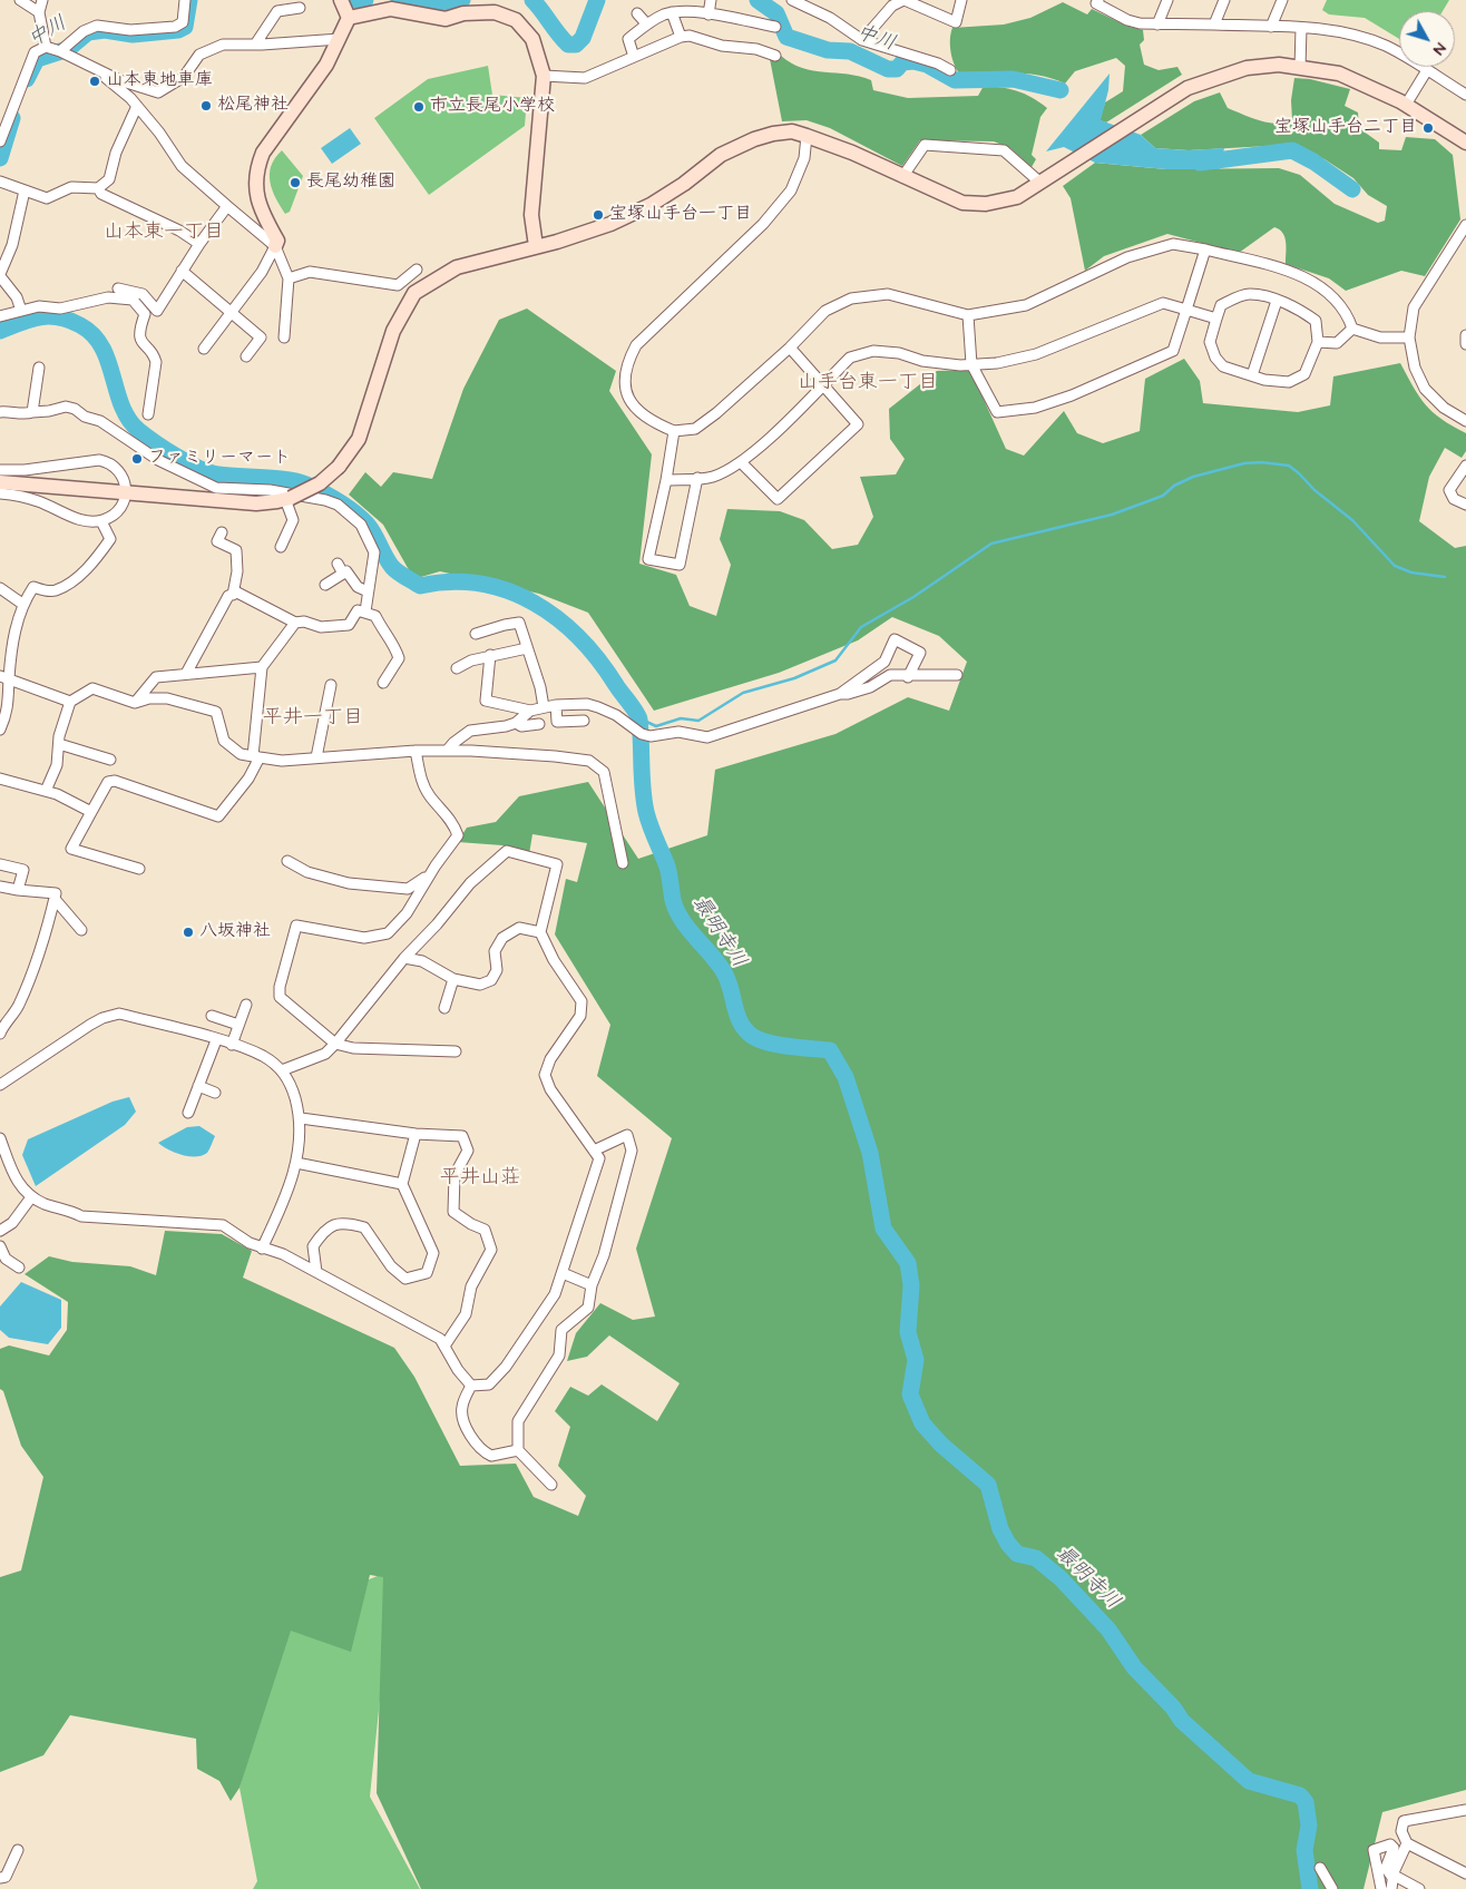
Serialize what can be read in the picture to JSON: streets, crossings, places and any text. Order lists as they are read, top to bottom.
{
  "districts": [
    "山本東一丁目",
    "山手台東一丁目",
    "平井一丁目",
    "平井山荘"
  ],
  "water": ["中川", "最明寺川"],
  "places": [
    "山本東地車庫",
    "松尾神社",
    "市立長尾小学校",
    "宝塚山手台二丁目",
    "長尾幼稚園",
    "宝塚山手台一丁目",
    "ファミリーマート",
    "八坂神社"
  ],
  "north": "bottom right"
}
